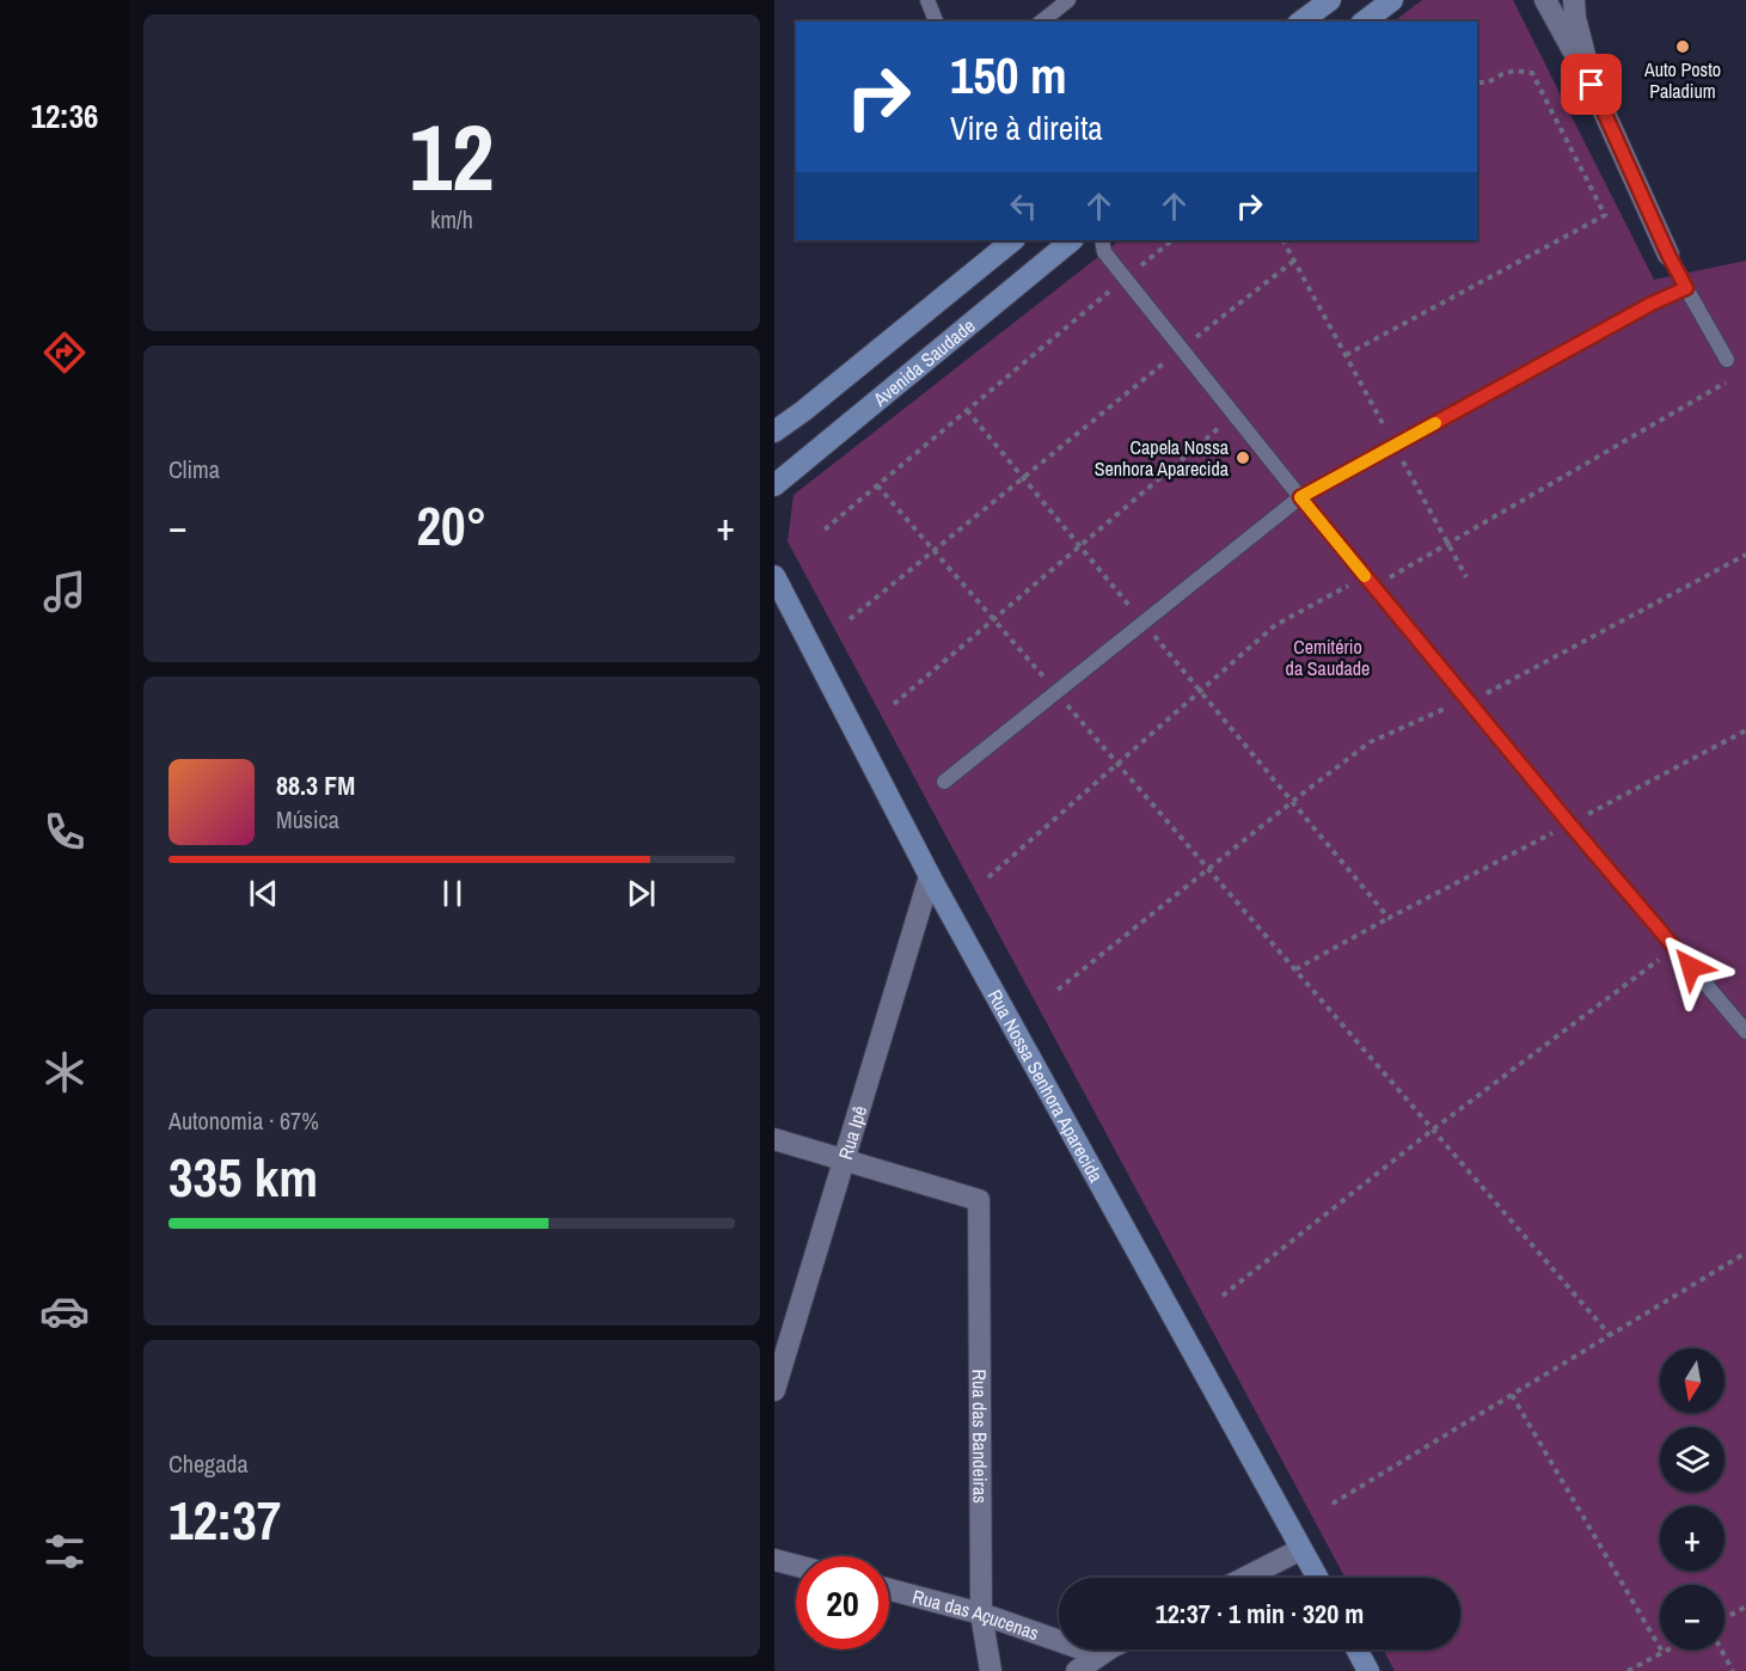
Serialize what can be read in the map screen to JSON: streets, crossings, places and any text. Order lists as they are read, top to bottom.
{
  "streets": {
    "street": [
      "Avenida Saudade",
      "Rua Nossa Senhora Aparecida",
      "Rua Ipê",
      "Rua das Bandeiras",
      "Rua das Açucenas"
    ]
  },
  "crossings": [
    ["Rua Nossa Senhora Aparecida", "Rua Ipê"],
    ["Rua Ipê", "Rua das Bandeiras"],
    ["Rua das Bandeiras", "Rua das Açucenas"]
  ],
  "parks": ["Cemitério da Saudade"],
  "places": ["Auto Posto Paladium", "Capela Nossa Senhora Aparecida"],
  "north": "bottom",
  "page": {
    "tabs": "12:36",
    "tile": [
      ["12", "km/h"],
      "Clima",
      ["Autonomia · 67%", "335 km"],
      ["Chegada", "12:37"]
    ],
    "turn": ["150 m", "Vire à direita"],
    "heat": ["−", "20°", "+"],
    "song": ["88.3 FM", "Música"],
    "map_buttons": ["+", "−"],
    "limit": "20",
    "trip": "12:37 · 1 min · 320 m"
  }
}
